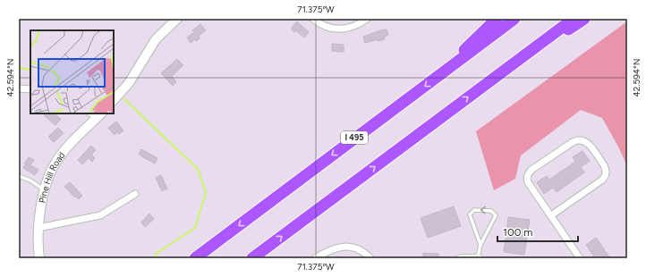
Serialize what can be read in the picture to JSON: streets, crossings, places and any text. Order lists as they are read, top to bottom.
{
  "streets": {
    "highway": ["I 495"],
    "street": ["Pine Hill Road"]
  },
  "scale_bar": "100 m",
  "coordinates": ["71.375°W", "42.594°N"]
}
